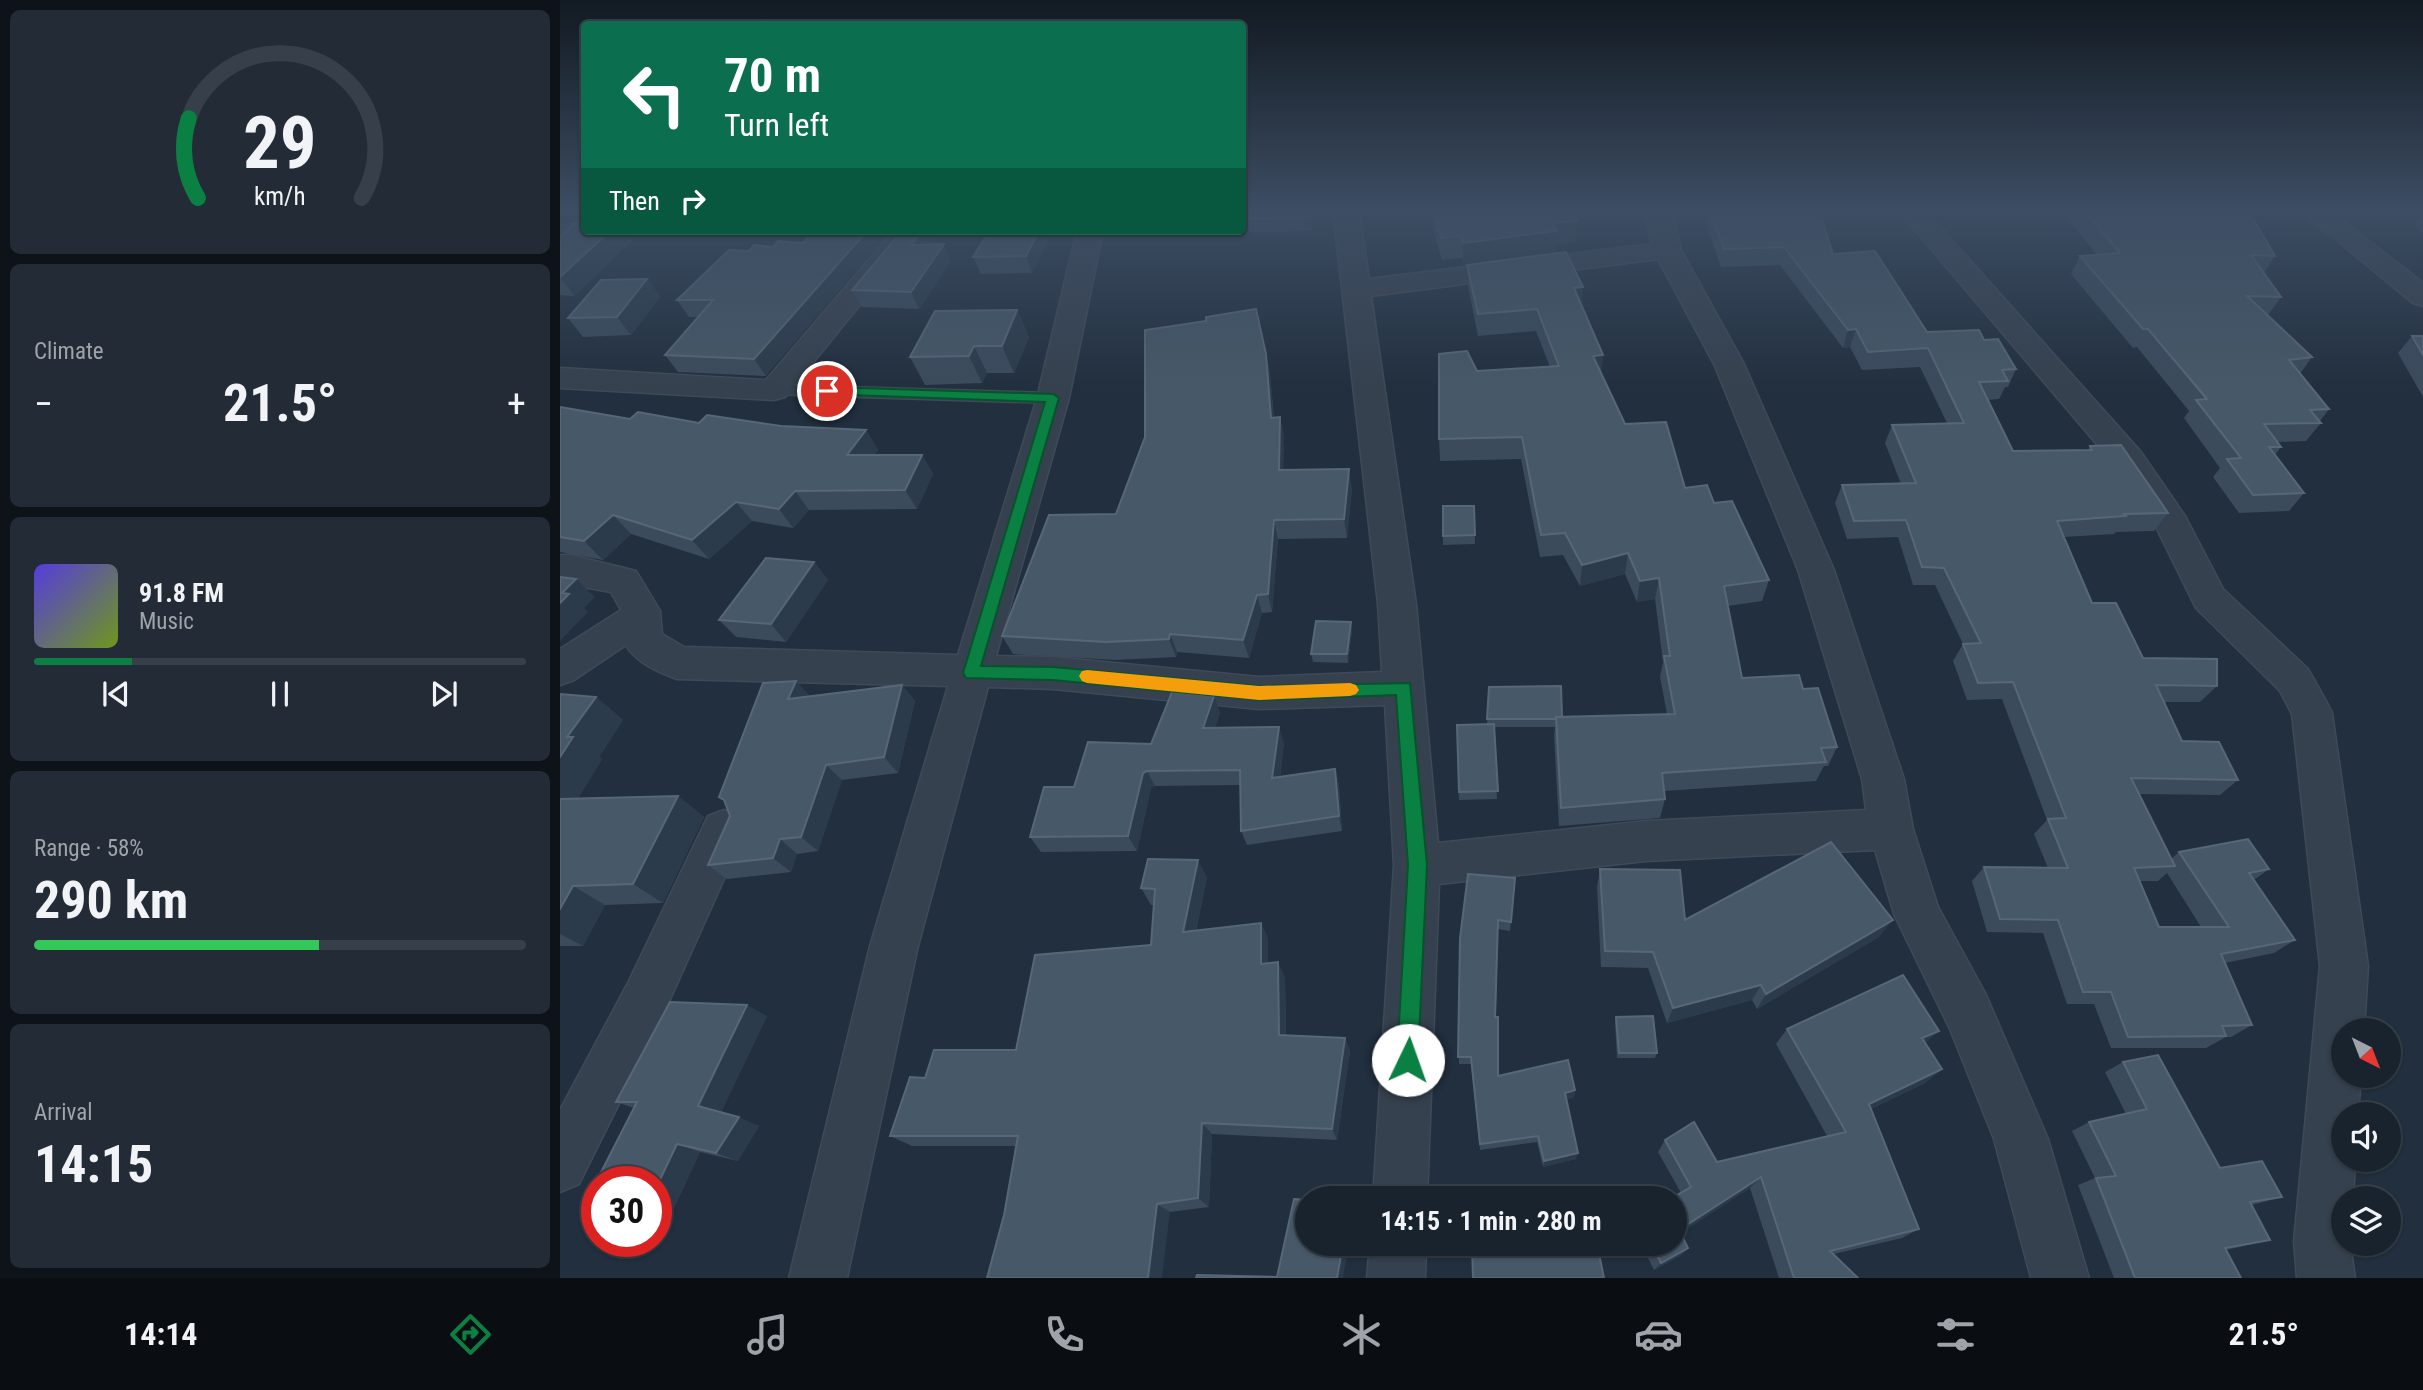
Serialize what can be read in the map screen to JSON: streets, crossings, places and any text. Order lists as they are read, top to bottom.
{
  "north": "bottom right",
  "page": {
    "turn": ["70 m", "Turn left"],
    "then": "Then",
    "tile": [
      "Climate",
      ["Range · 58%", "290 km"],
      ["Arrival", "14:15"]
    ],
    "heat": ["−", "21.5°", "+"],
    "song": ["91.8 FM", "Music"],
    "limit": "30",
    "trip": "14:15 · 1 min · 280 m",
    "tabs": ["14:14", "21.5°"],
    "gauge": ["29", "km/h"]
  }
}
